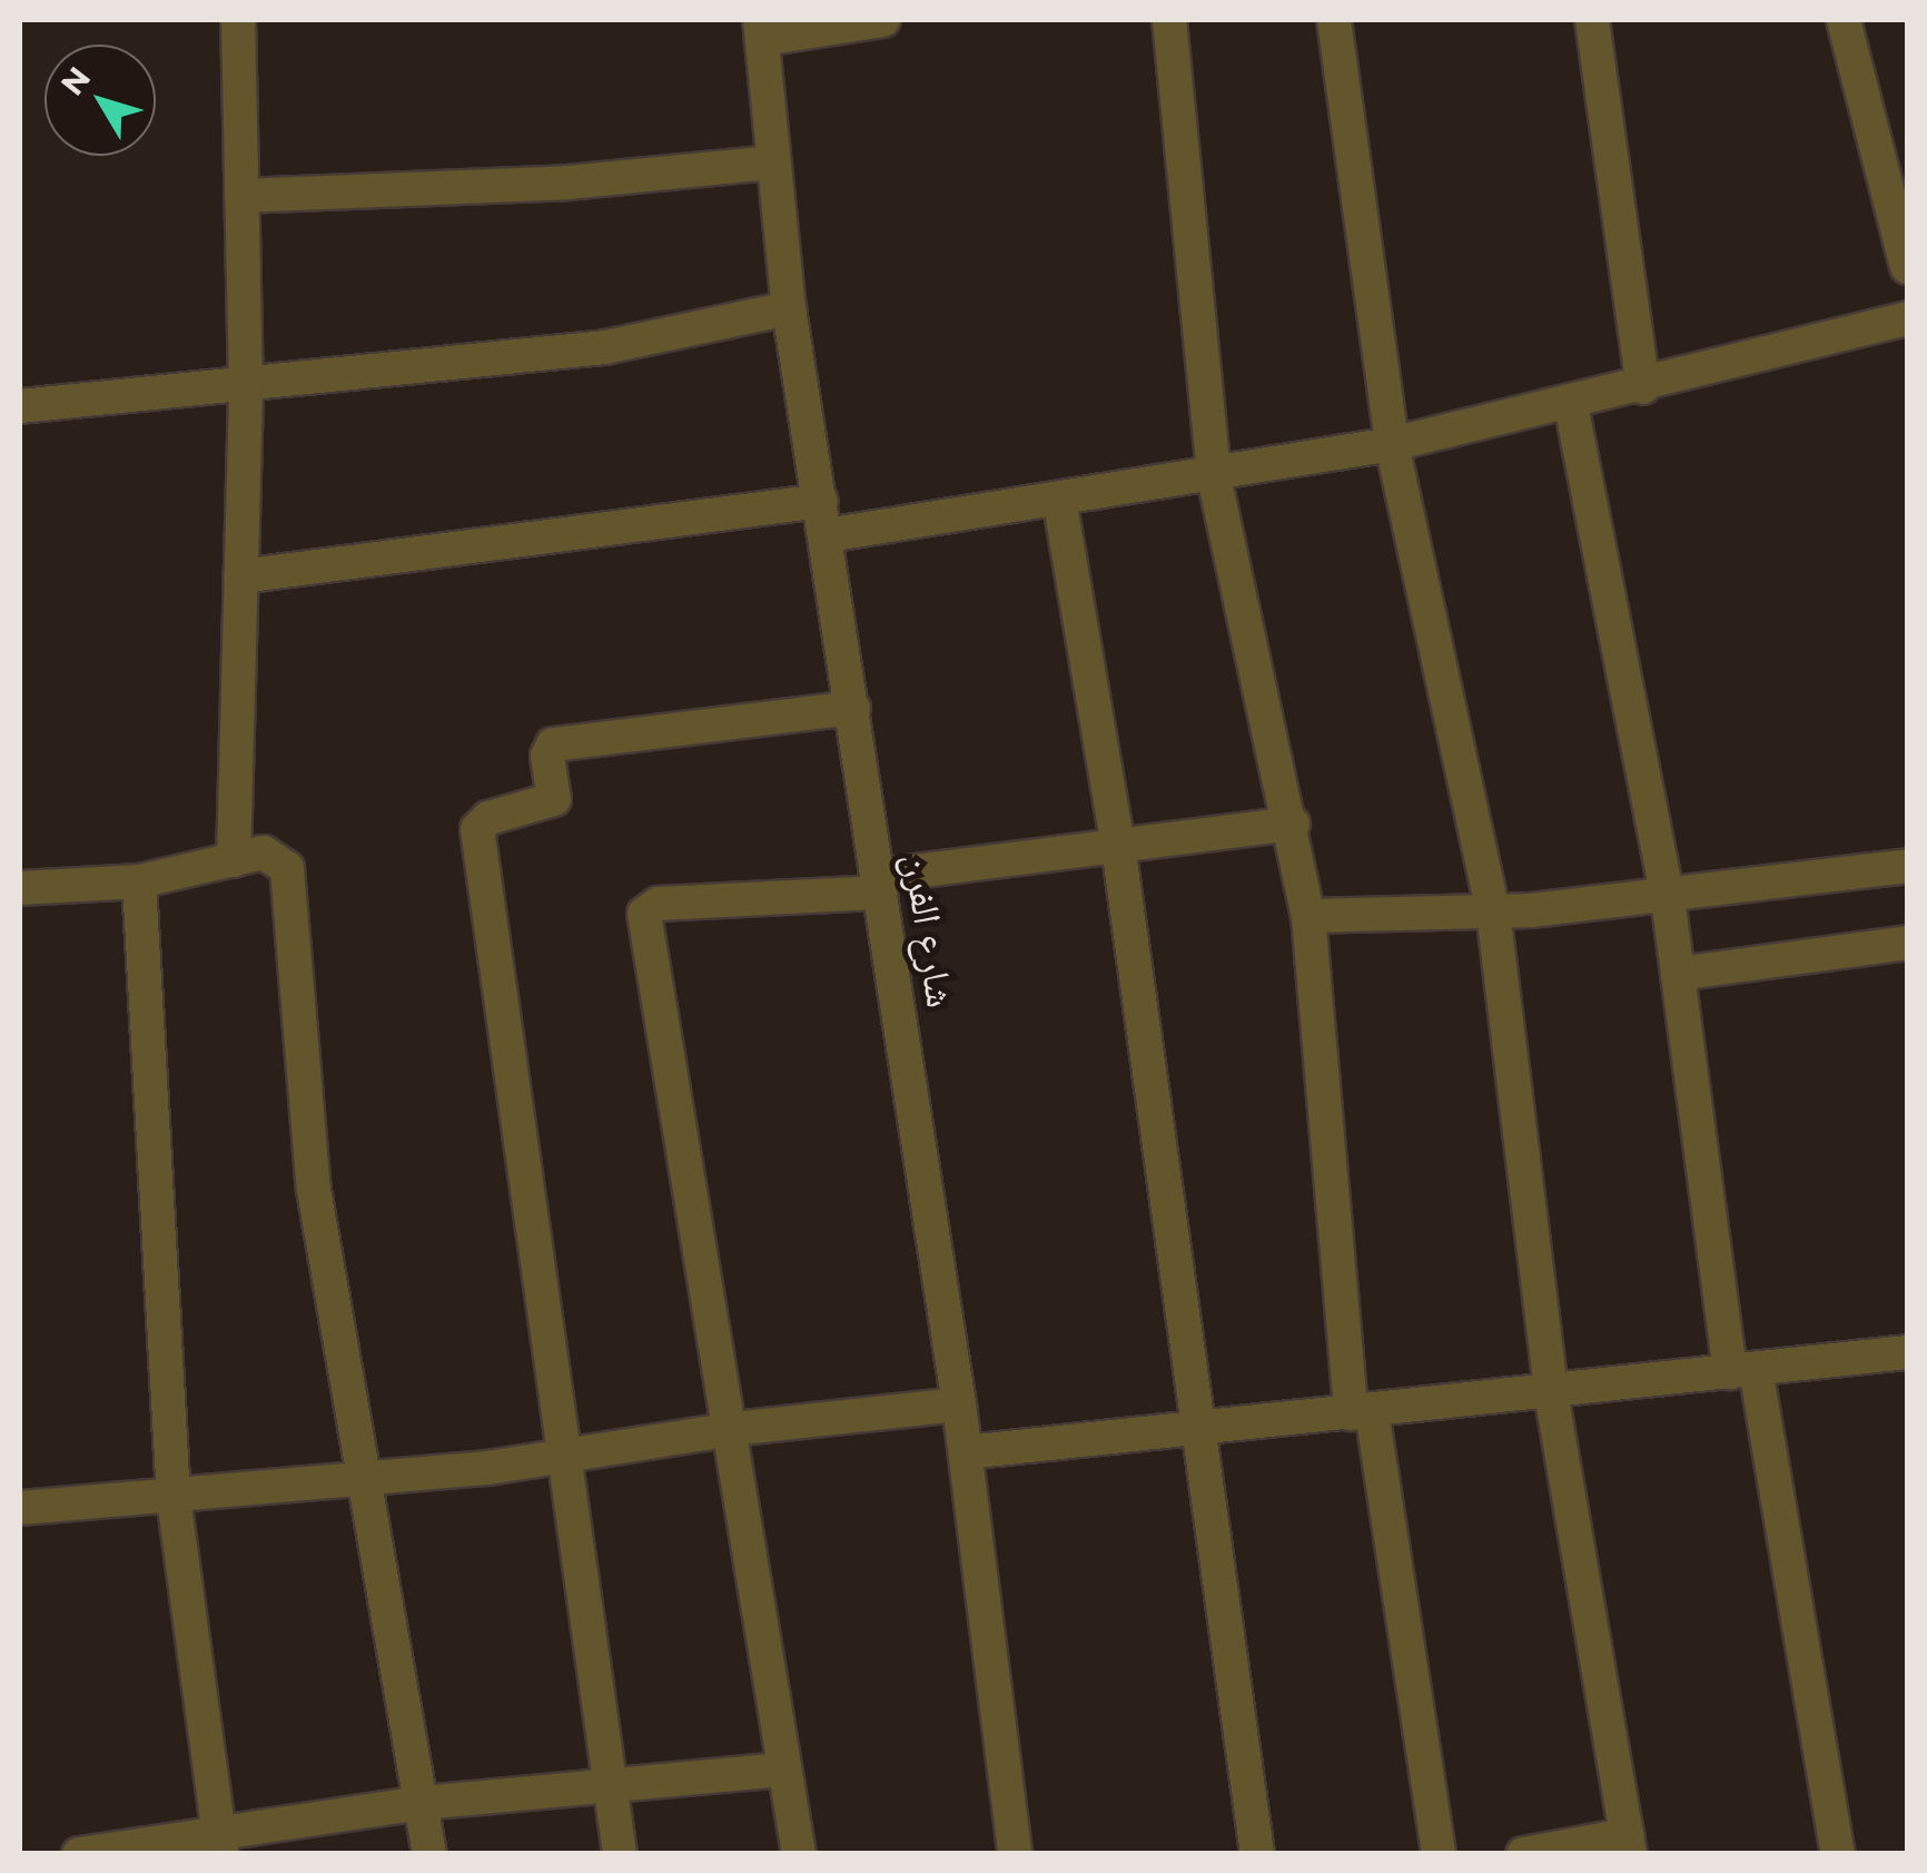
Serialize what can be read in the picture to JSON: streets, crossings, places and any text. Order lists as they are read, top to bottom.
{
  "streets": {
    "street": ["شارع الفرن"]
  },
  "north": "top left"
}
